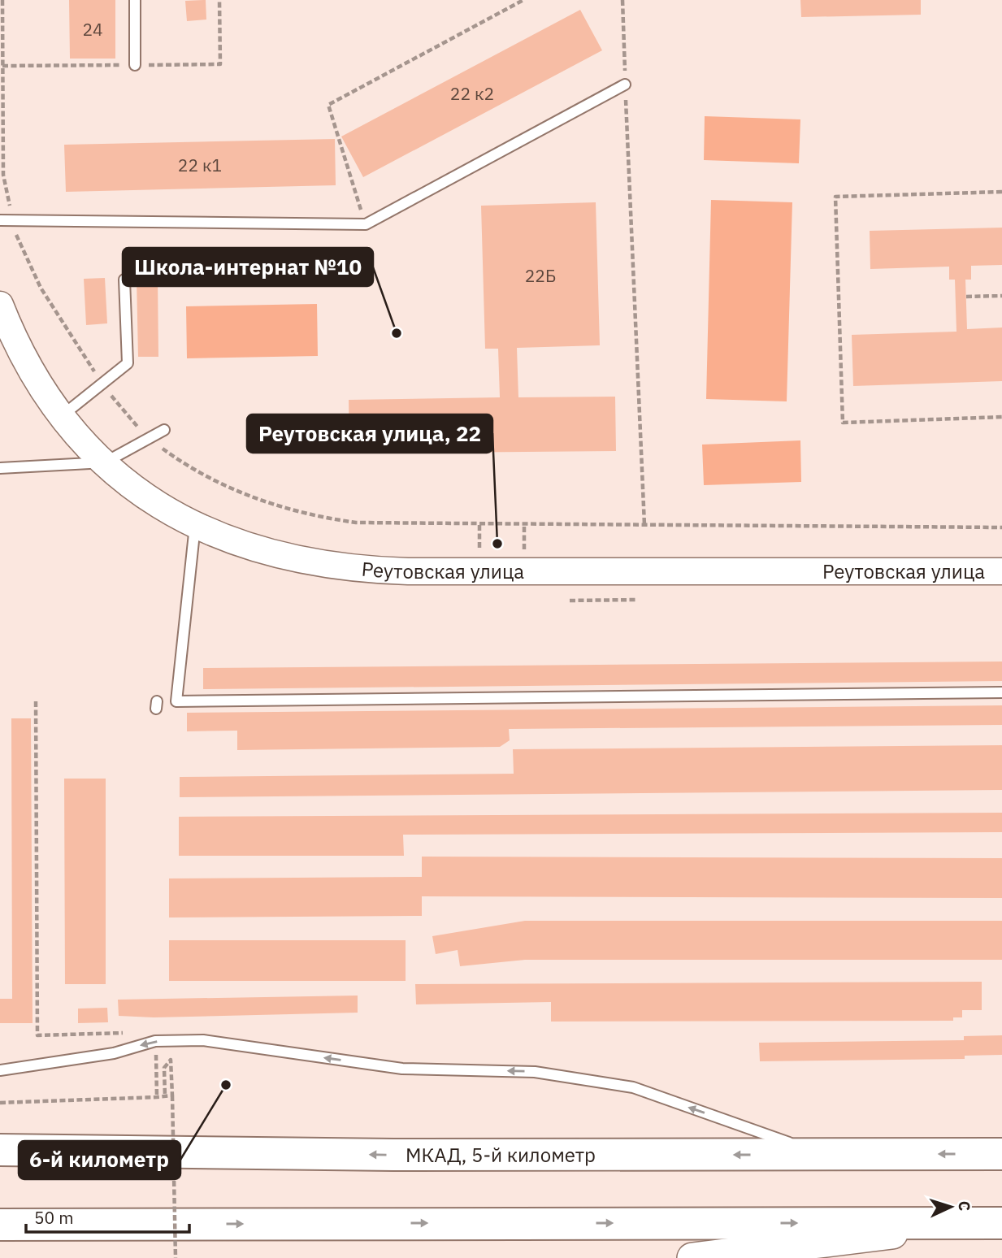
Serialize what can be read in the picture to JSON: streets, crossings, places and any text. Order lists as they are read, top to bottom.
{
  "streets": {
    "highway": ["МКАД, 5-й километр"],
    "street": ["Реутовская улица"]
  },
  "places": ["Школа-интернат №10", "Реутовская улица, 22", "6-й километр"],
  "house_numbers": [
    "24",
    "22 к2",
    "22 к1",
    "22Б"
  ],
  "scale_bar": "50 m",
  "north": "right"
}
